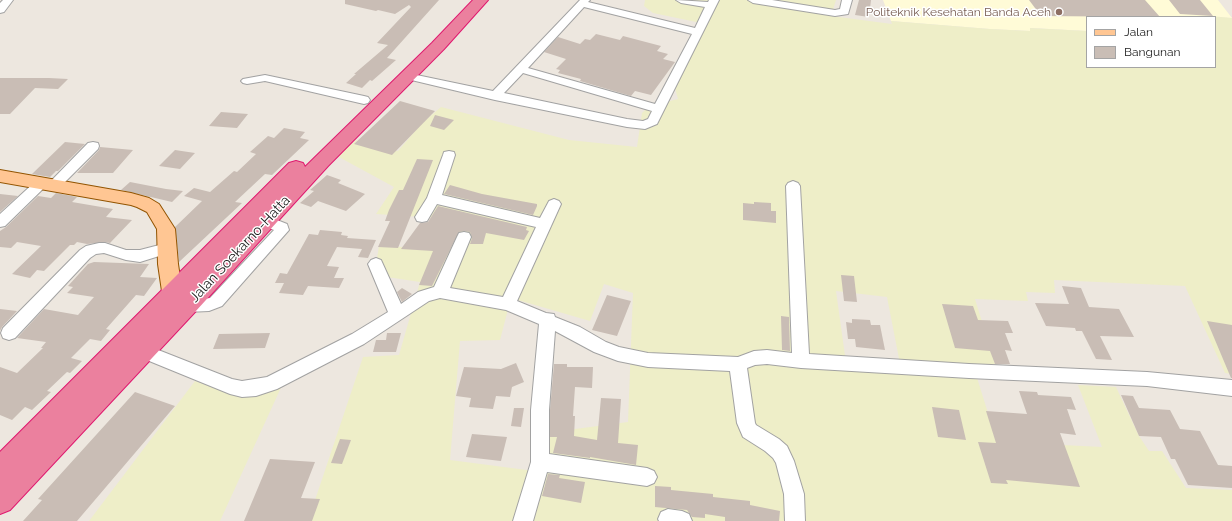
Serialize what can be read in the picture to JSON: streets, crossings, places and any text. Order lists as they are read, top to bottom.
{
  "streets": {
    "highway": ["Jalan Soekarno-Hatta"]
  },
  "places": ["Politeknik Kesehatan Banda Aceh"],
  "legend": ["Jalan", "Bangunan"]
}
